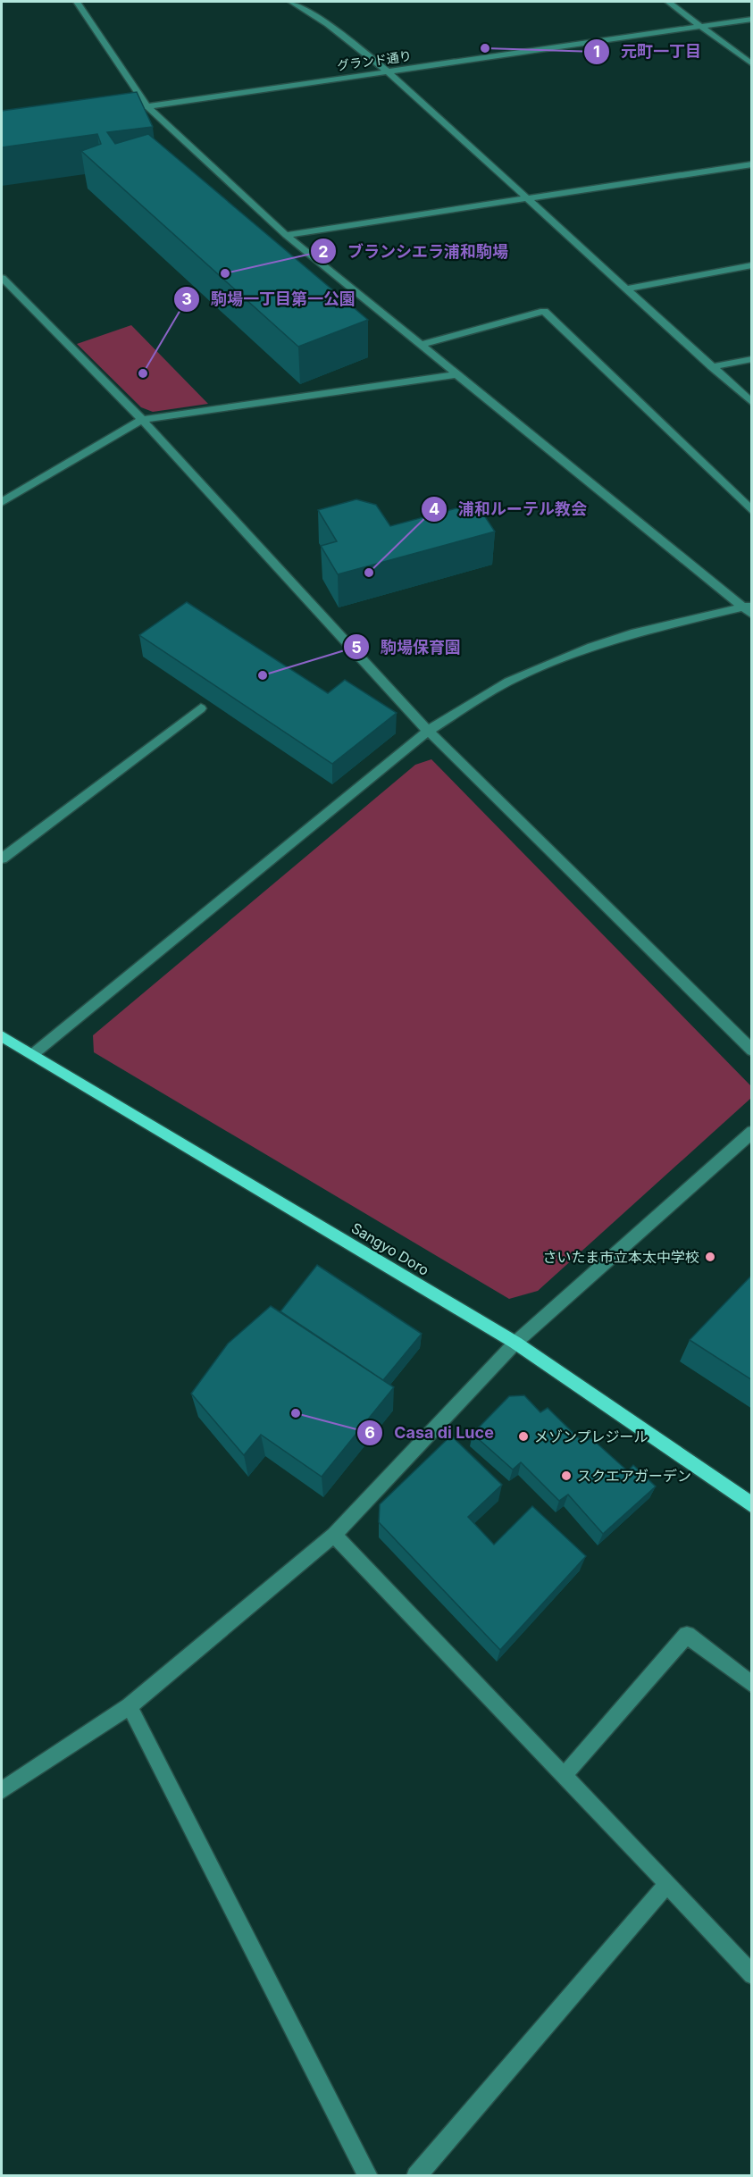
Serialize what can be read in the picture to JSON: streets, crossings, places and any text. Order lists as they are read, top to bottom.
{
  "streets": {
    "main road": ["Sangyo Doro"],
    "street": ["グランド通り"]
  },
  "places": [
    "元町一丁目",
    "ブランシエラ浦和駒場",
    "駒場一丁目第一公園",
    "浦和ルーテル教会",
    "駒場保育園",
    "さいたま市立本太中学校",
    "Casa di Luce",
    "メゾンプレジール",
    "スクエアガーデン"
  ]
}
